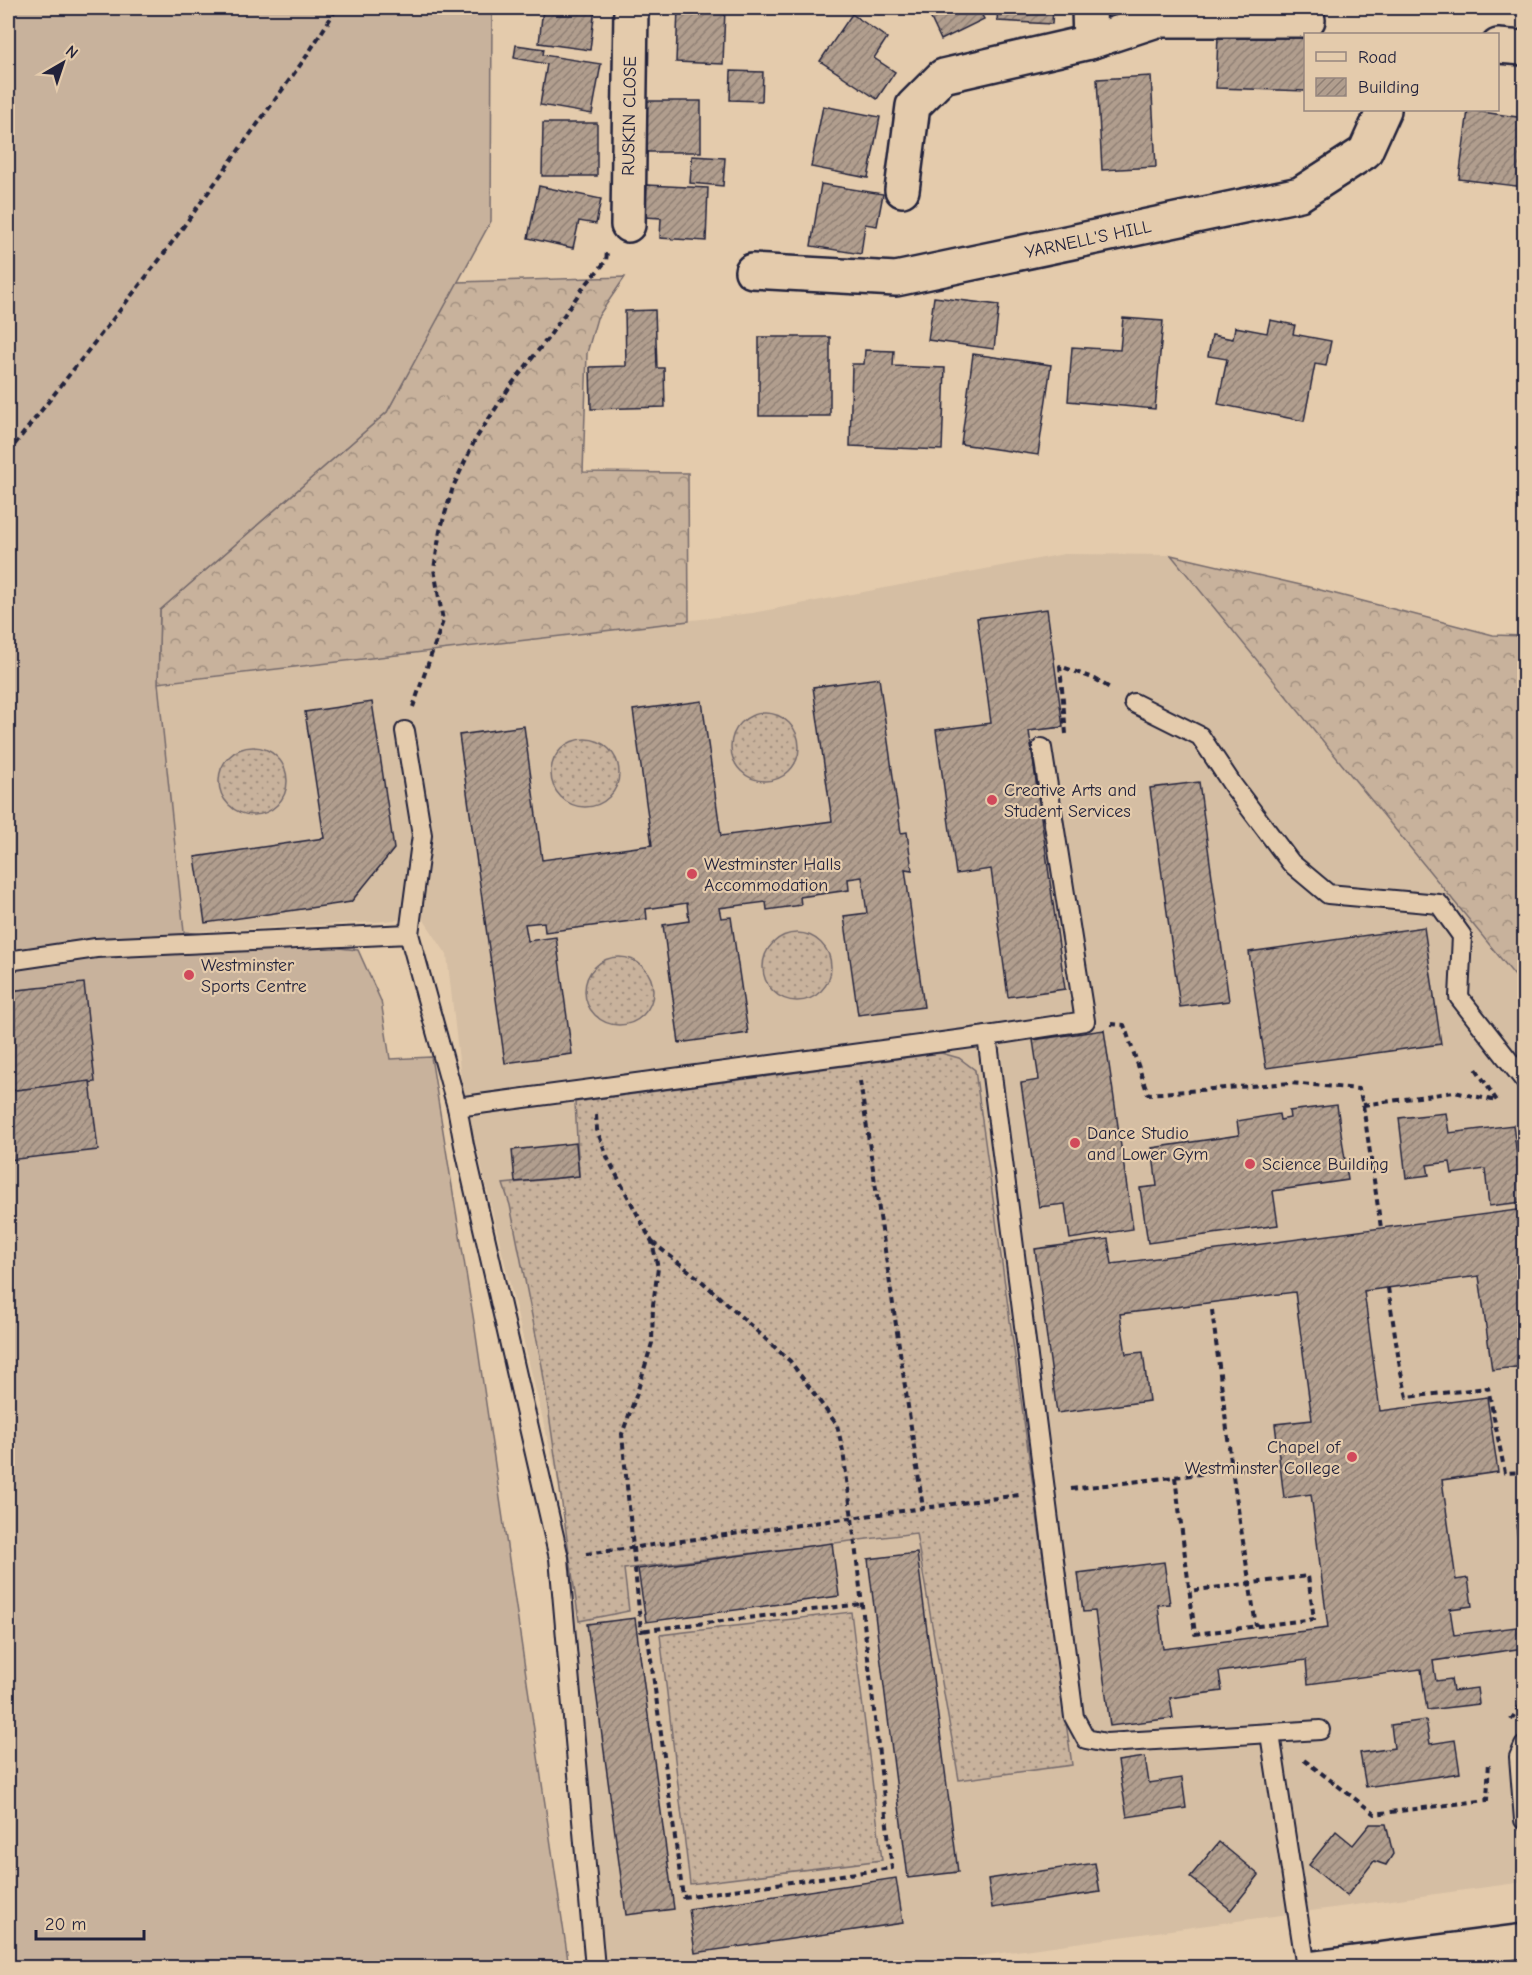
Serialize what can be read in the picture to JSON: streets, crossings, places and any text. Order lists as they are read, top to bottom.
{
  "streets": {
    "street": ["RUSKIN CLOSE", "YARNELL'S HILL"]
  },
  "places": [
    "Creative Arts and Student Services",
    "Westminster Halls Accommodation",
    "Westminster Sports Centre",
    "Dance Studio and Lower Gym",
    "Science Building",
    "Chapel of Westminster College"
  ],
  "legend": ["Road", "Building"],
  "scale_bar": "20 m",
  "north": "top right"
}
